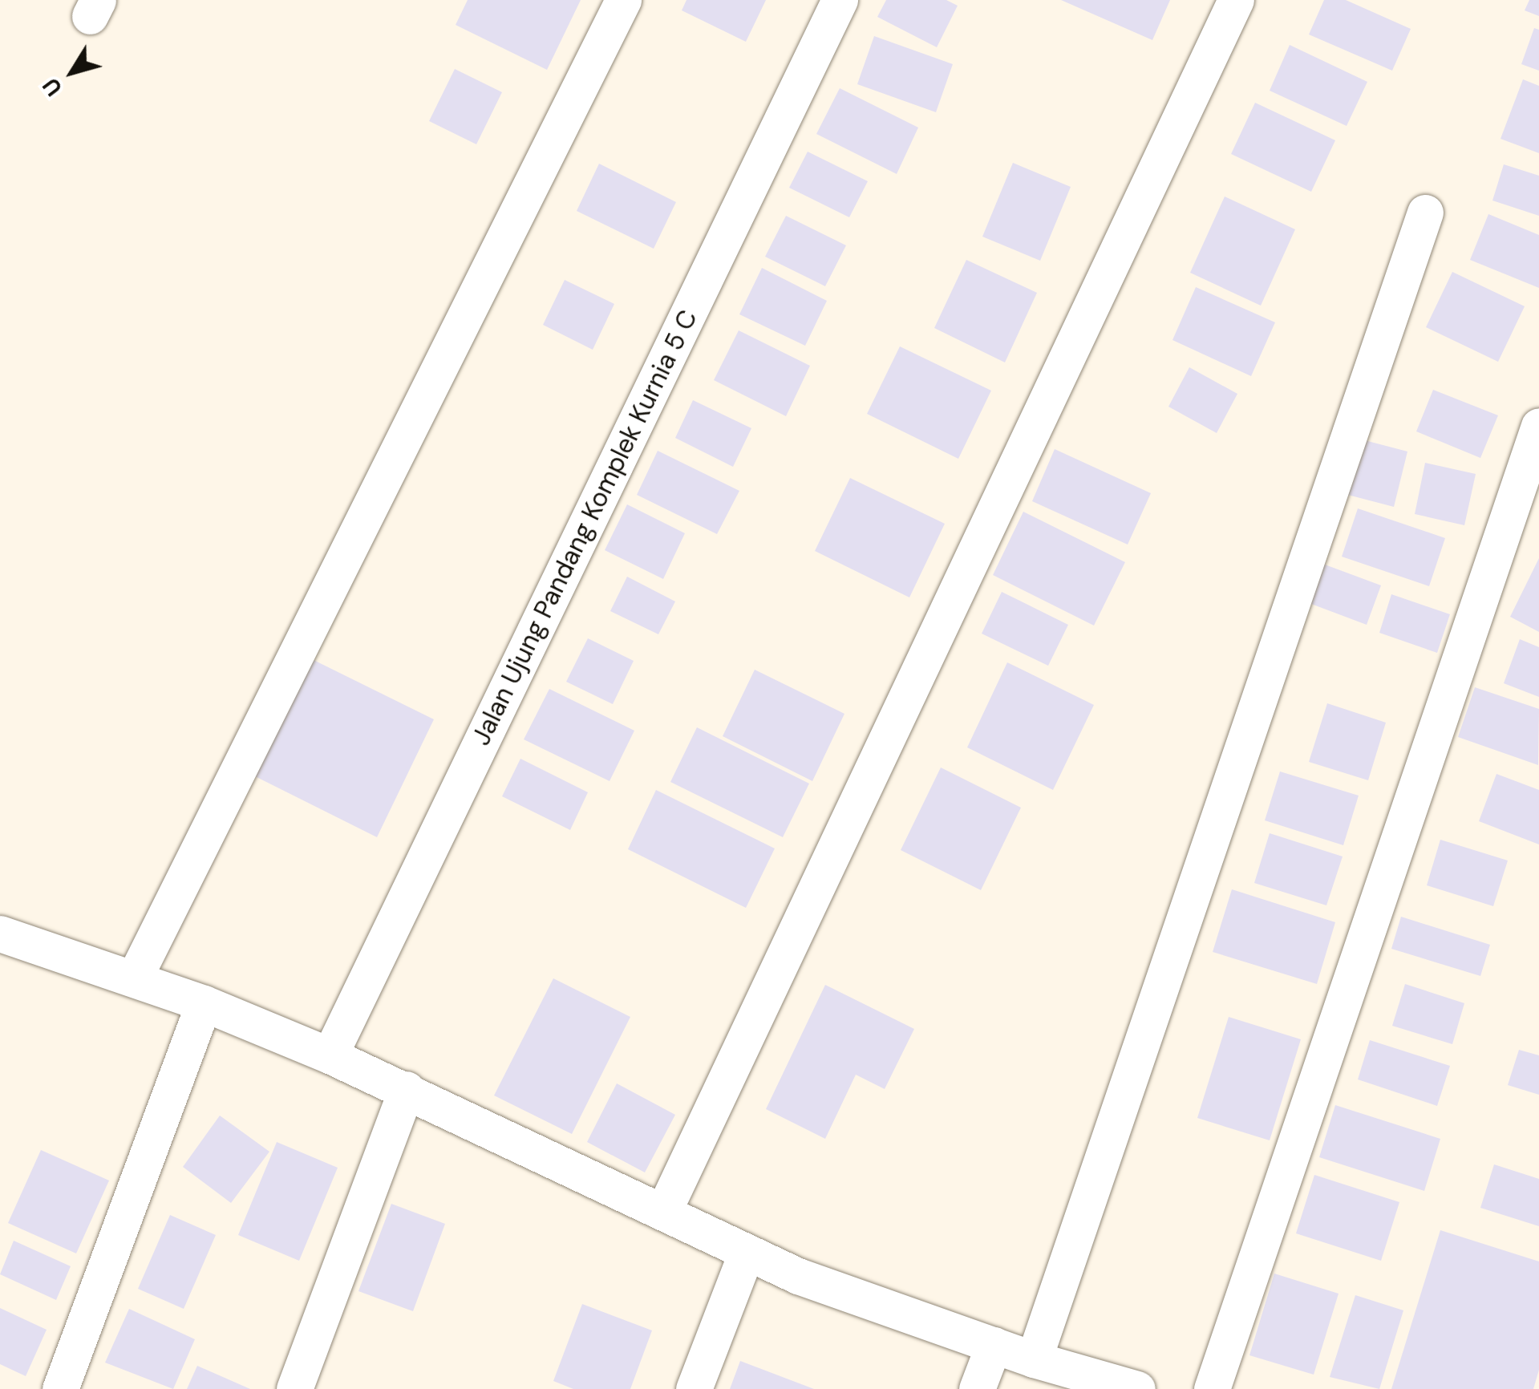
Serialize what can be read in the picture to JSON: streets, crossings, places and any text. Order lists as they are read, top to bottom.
{
  "streets": {
    "street": ["Jalan Ujung Pandang Komplek Kurnia 5 C"]
  },
  "north": "bottom left"
}
